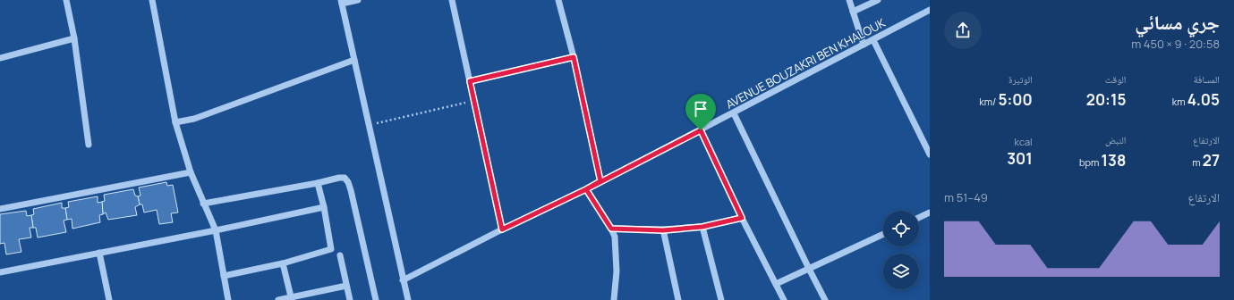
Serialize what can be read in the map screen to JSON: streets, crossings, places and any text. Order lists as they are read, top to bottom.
{
  "streets": {
    "street": ["AVENUE BOUZAKRI BEN KHALOUK"]
  },
  "page": {
    "heading": ["جري مسائي", "20:58 · 9 × 450 m"],
    "stats": [
      ["المسافة", "4.05 km"],
      ["الوقت", "20:15"],
      ["الوتيرة", "5:00 /km"],
      ["الارتفاع", "27 m"],
      ["النبض", "138 bpm"],
      ["kcal", "301"]
    ],
    "chart": ["الارتفاع", "49–51 m"]
  }
}
